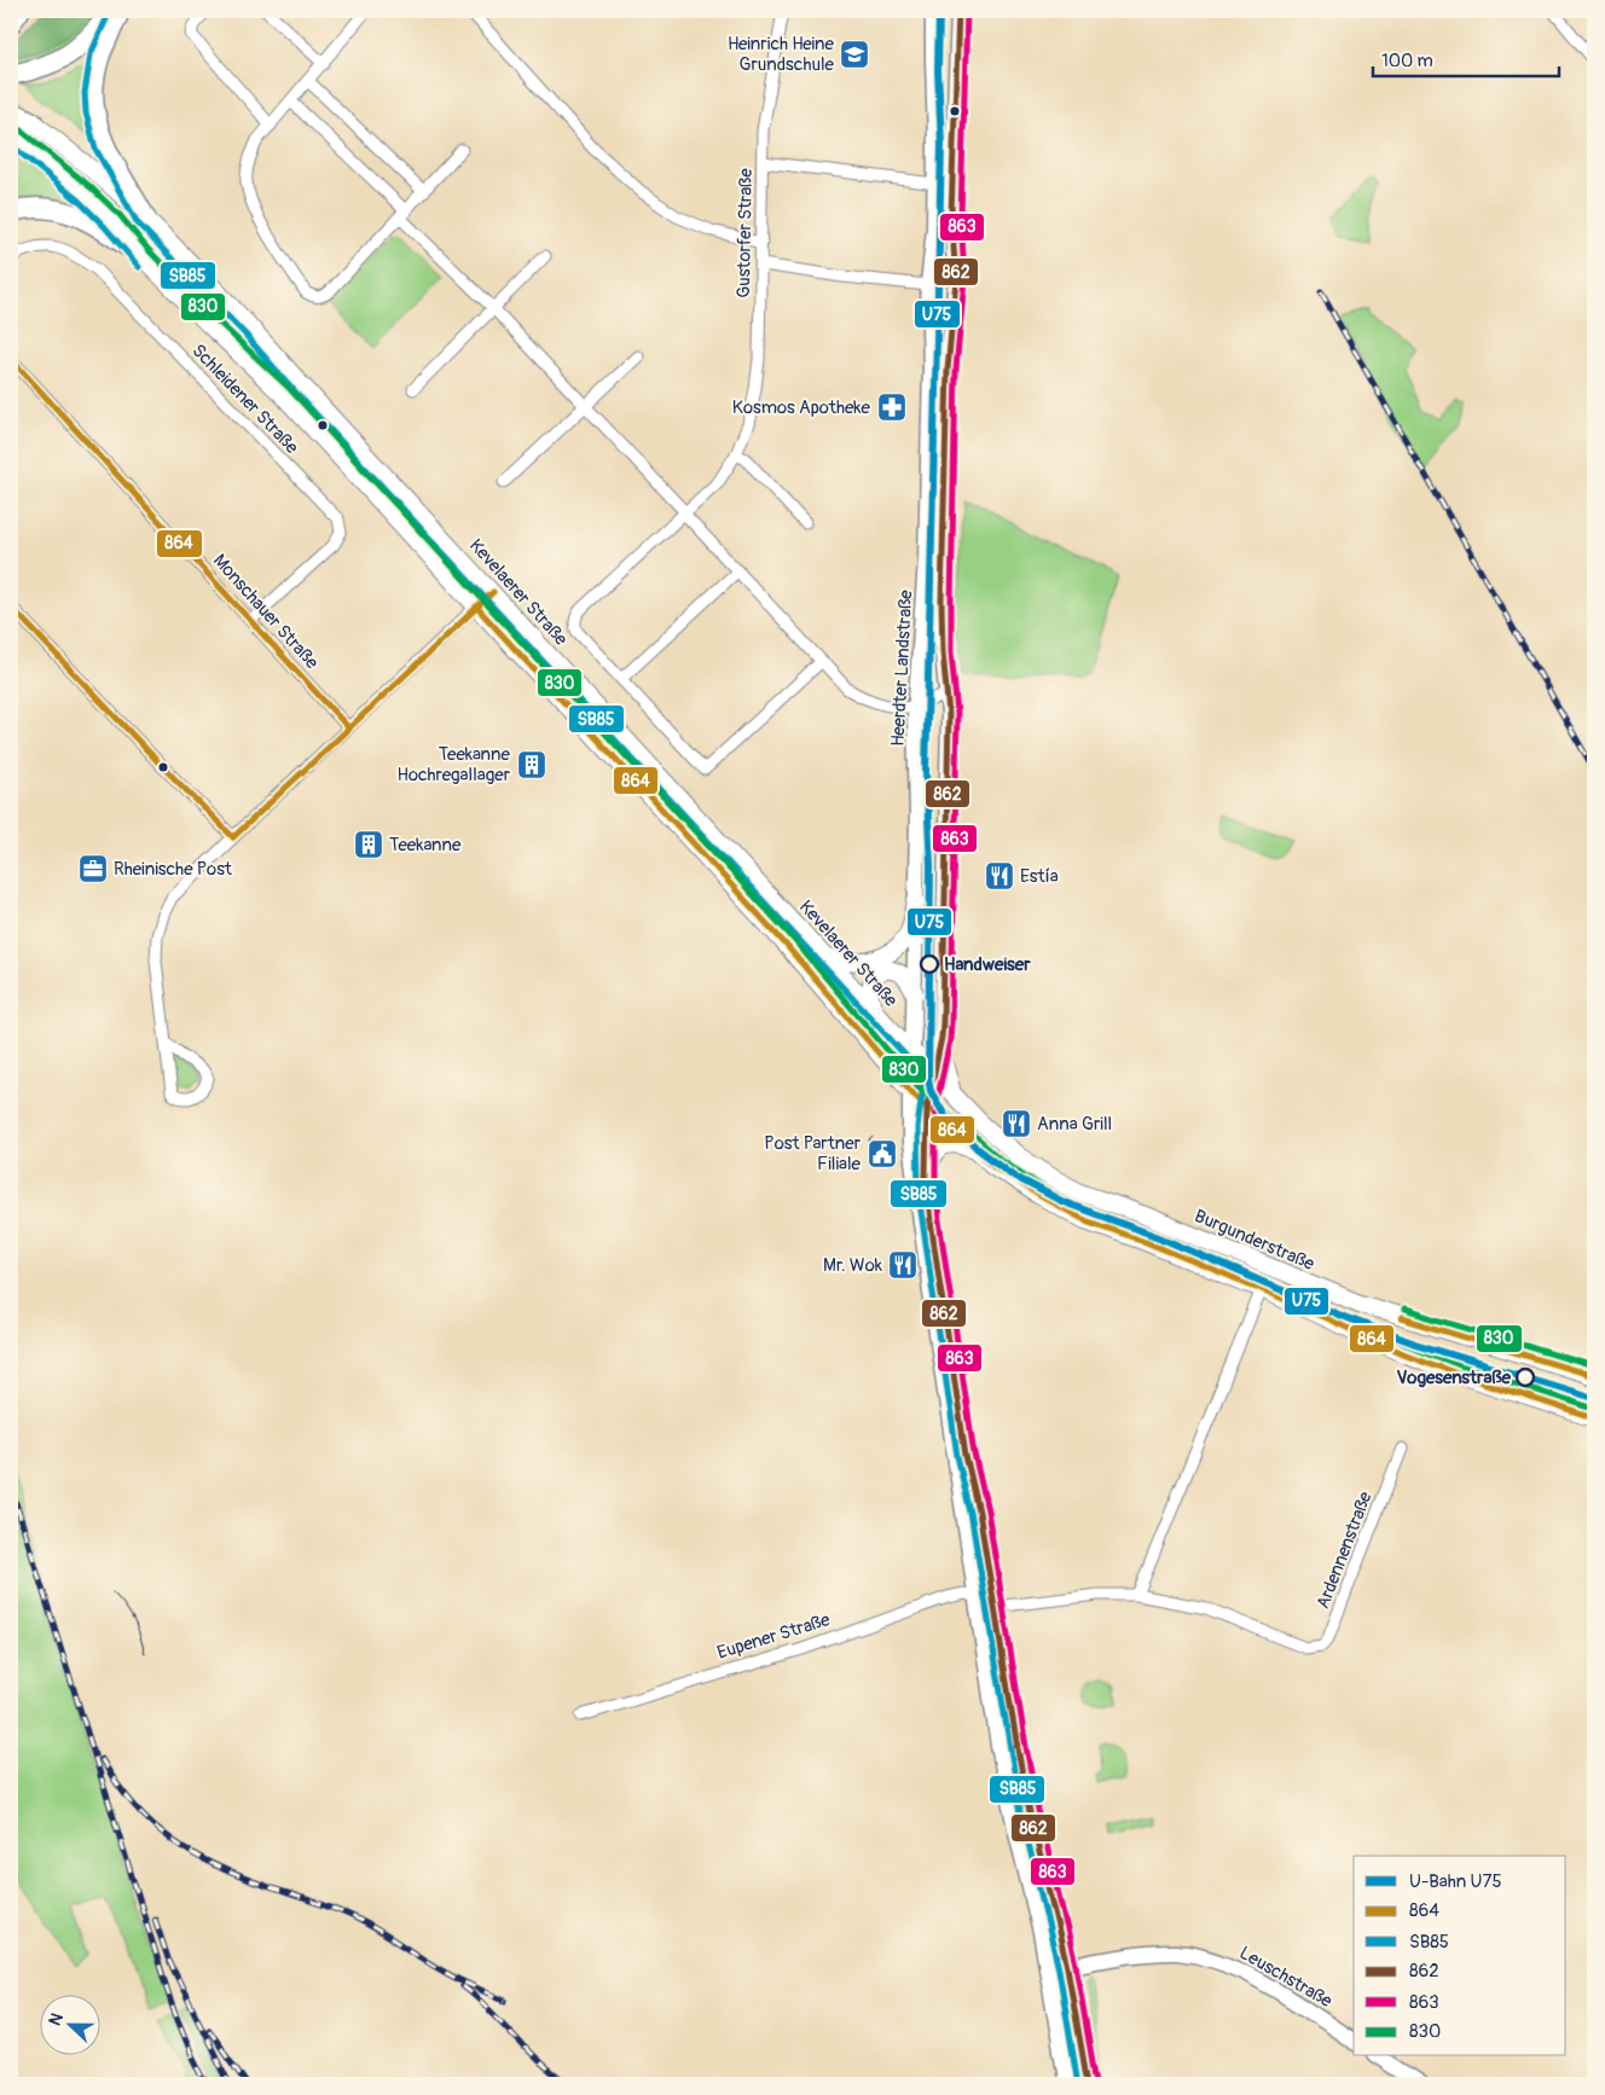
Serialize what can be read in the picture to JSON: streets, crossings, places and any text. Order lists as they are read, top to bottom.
{
  "streets": {
    "main road": [
      "Kevelaerer Straße",
      "Heerdter Landstraße",
      "Burgunderstraße",
      "Leuschstraße"
    ],
    "street": [
      "Gustorfer Straße",
      "Schleidener Straße",
      "Monschauer Straße",
      "Ardennenstraße",
      "Eupener Straße"
    ]
  },
  "crossings": [
    ["Schleidener Straße", "Monschauer Straße"],
    ["Kevelaerer Straße", "Heerdter Landstraße"],
    ["Kevelaerer Straße", "Burgunderstraße"],
    ["Heerdter Landstraße", "Burgunderstraße"],
    ["Ardennenstraße", "Eupener Straße"]
  ],
  "places": {
    "school or university": ["Heinrich Heine Grundschule"],
    "pharmacy": ["Kosmos Apotheke"],
    "building": ["Teekanne Hochregallager", "Teekanne"],
    "office": ["Rheinische Post"],
    "restaurant": ["Estía", "Anna Grill", "Mr. Wok"],
    "other": ["Handweiser", "Vogesenstraße"],
    "public building": ["Post Partner Filiale"]
  },
  "lines": [
    "metro line U75",
    "transit line SB85",
    "transit line 862",
    "transit line 863",
    "transit line 830",
    "transit line 864"
  ],
  "legend": [
    "U-Bahn U75",
    "864",
    "SB85",
    "862",
    "863",
    "830"
  ],
  "scale_bar": "100 m",
  "north": "left"
}
